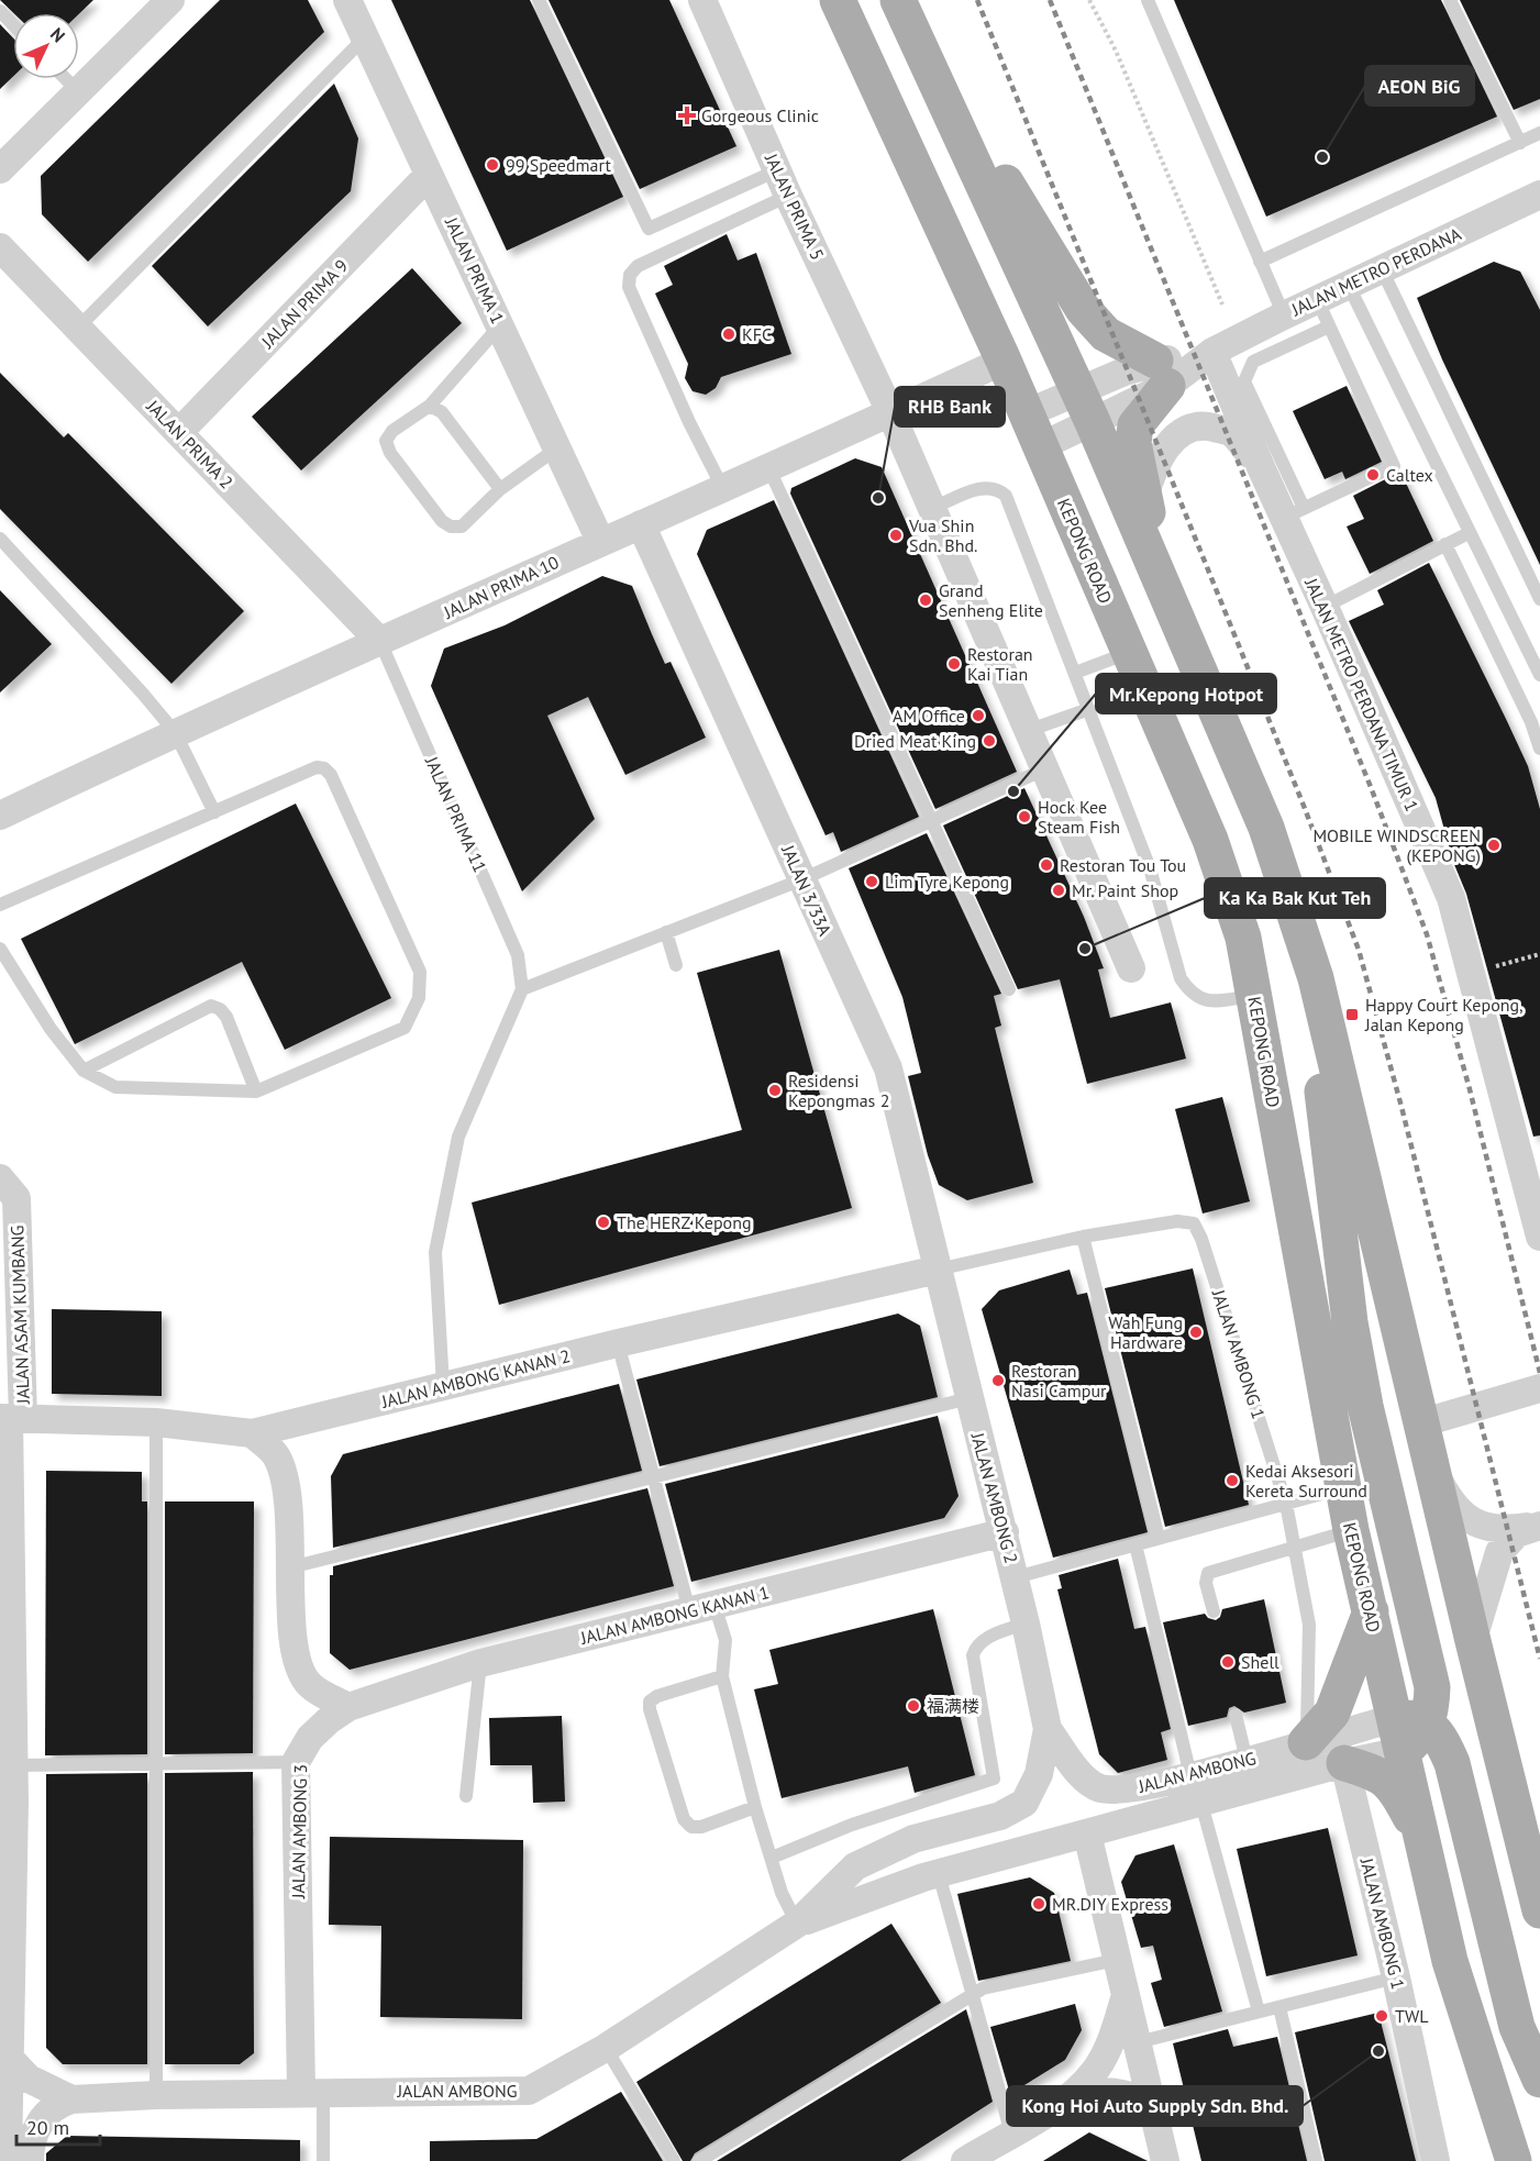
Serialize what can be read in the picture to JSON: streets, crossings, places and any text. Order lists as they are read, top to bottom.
{
  "streets": {
    "main road": ["KEPONG ROAD"],
    "street": [
      "JALAN PRIMA 5",
      "JALAN PRIMA 1",
      "JALAN METRO PERDANA",
      "JALAN PRIMA 9",
      "JALAN PRIMA 2",
      "JALAN PRIMA 10",
      "JALAN METRO PERDANA TIMUR 1",
      "JALAN 3/33A",
      "JALAN ASAM KUMBANG",
      "JALAN AMBONG 1",
      "JALAN AMBONG KANAN 2",
      "JALAN AMBONG 2",
      "JALAN AMBONG KANAN 1",
      "JALAN AMBONG",
      "JALAN AMBONG 3"
    ],
    "lane": ["JALAN PRIMA 11"]
  },
  "crossings": [
    ["JALAN PRIMA 5", "JALAN PRIMA 10"],
    ["JALAN PRIMA 1", "JALAN PRIMA 9"],
    ["JALAN PRIMA 1", "JALAN PRIMA 10"],
    ["JALAN METRO PERDANA", "KEPONG ROAD"],
    ["JALAN METRO PERDANA", "JALAN METRO PERDANA TIMUR 1"],
    ["JALAN PRIMA 9", "JALAN PRIMA 2"],
    ["JALAN PRIMA 2", "JALAN PRIMA 10"],
    ["JALAN PRIMA 2", "JALAN PRIMA 11"],
    ["KEPONG ROAD", "JALAN PRIMA 10"],
    ["KEPONG ROAD", "JALAN AMBONG"],
    ["JALAN PRIMA 10", "JALAN PRIMA 11"],
    ["JALAN PRIMA 10", "JALAN 3/33A"],
    ["JALAN 3/33A", "JALAN AMBONG 1"],
    ["JALAN 3/33A", "JALAN AMBONG KANAN 2"],
    ["JALAN 3/33A", "JALAN AMBONG 2"],
    ["JALAN ASAM KUMBANG", "JALAN AMBONG KANAN 2"],
    ["JALAN AMBONG 1", "JALAN AMBONG KANAN 2"],
    ["JALAN AMBONG 1", "JALAN AMBONG 2"],
    ["JALAN AMBONG 1", "JALAN AMBONG"],
    ["JALAN AMBONG KANAN 2", "JALAN AMBONG 2"],
    ["JALAN AMBONG 2", "JALAN AMBONG KANAN 1"],
    ["JALAN AMBONG 2", "JALAN AMBONG"],
    ["JALAN AMBONG KANAN 1", "JALAN AMBONG 3"],
    ["JALAN AMBONG", "JALAN AMBONG 3"]
  ],
  "places": {
    "health": ["Gorgeous Clinic"],
    "other": [
      "AEON BiG",
      "99 Speedmart",
      "KFC",
      "Caltex",
      "RHB Bank",
      "Vua Shin Sdn. Bhd.",
      "Grand Senheng Elite",
      "Restoran Kai Tian",
      "AM Office",
      "Dried Meat King",
      "Mr.Kepong Hotpot",
      "Hock Kee Steam Fish",
      "MOBILE WINDSCREEN (KEPONG)",
      "Restoran Tou Tou",
      "Lim Tyre Kepong",
      "Mr. Paint Shop",
      "Ka Ka Bak Kut Teh",
      "Residensi Kepongmas 2",
      "The HERZ Kepong",
      "Wah Fung Hardware",
      "Restoran Nasi Campur",
      "Kedai Aksesori Kereta Surround",
      "Shell",
      "福满楼",
      "MR.DIY Express",
      "TWL",
      "Kong Hoi Auto Supply Sdn. Bhd."
    ],
    "transit": ["Happy Court Kepong, Jalan Kepong"]
  },
  "scale_bar": "20 m",
  "north": "top right"
}
